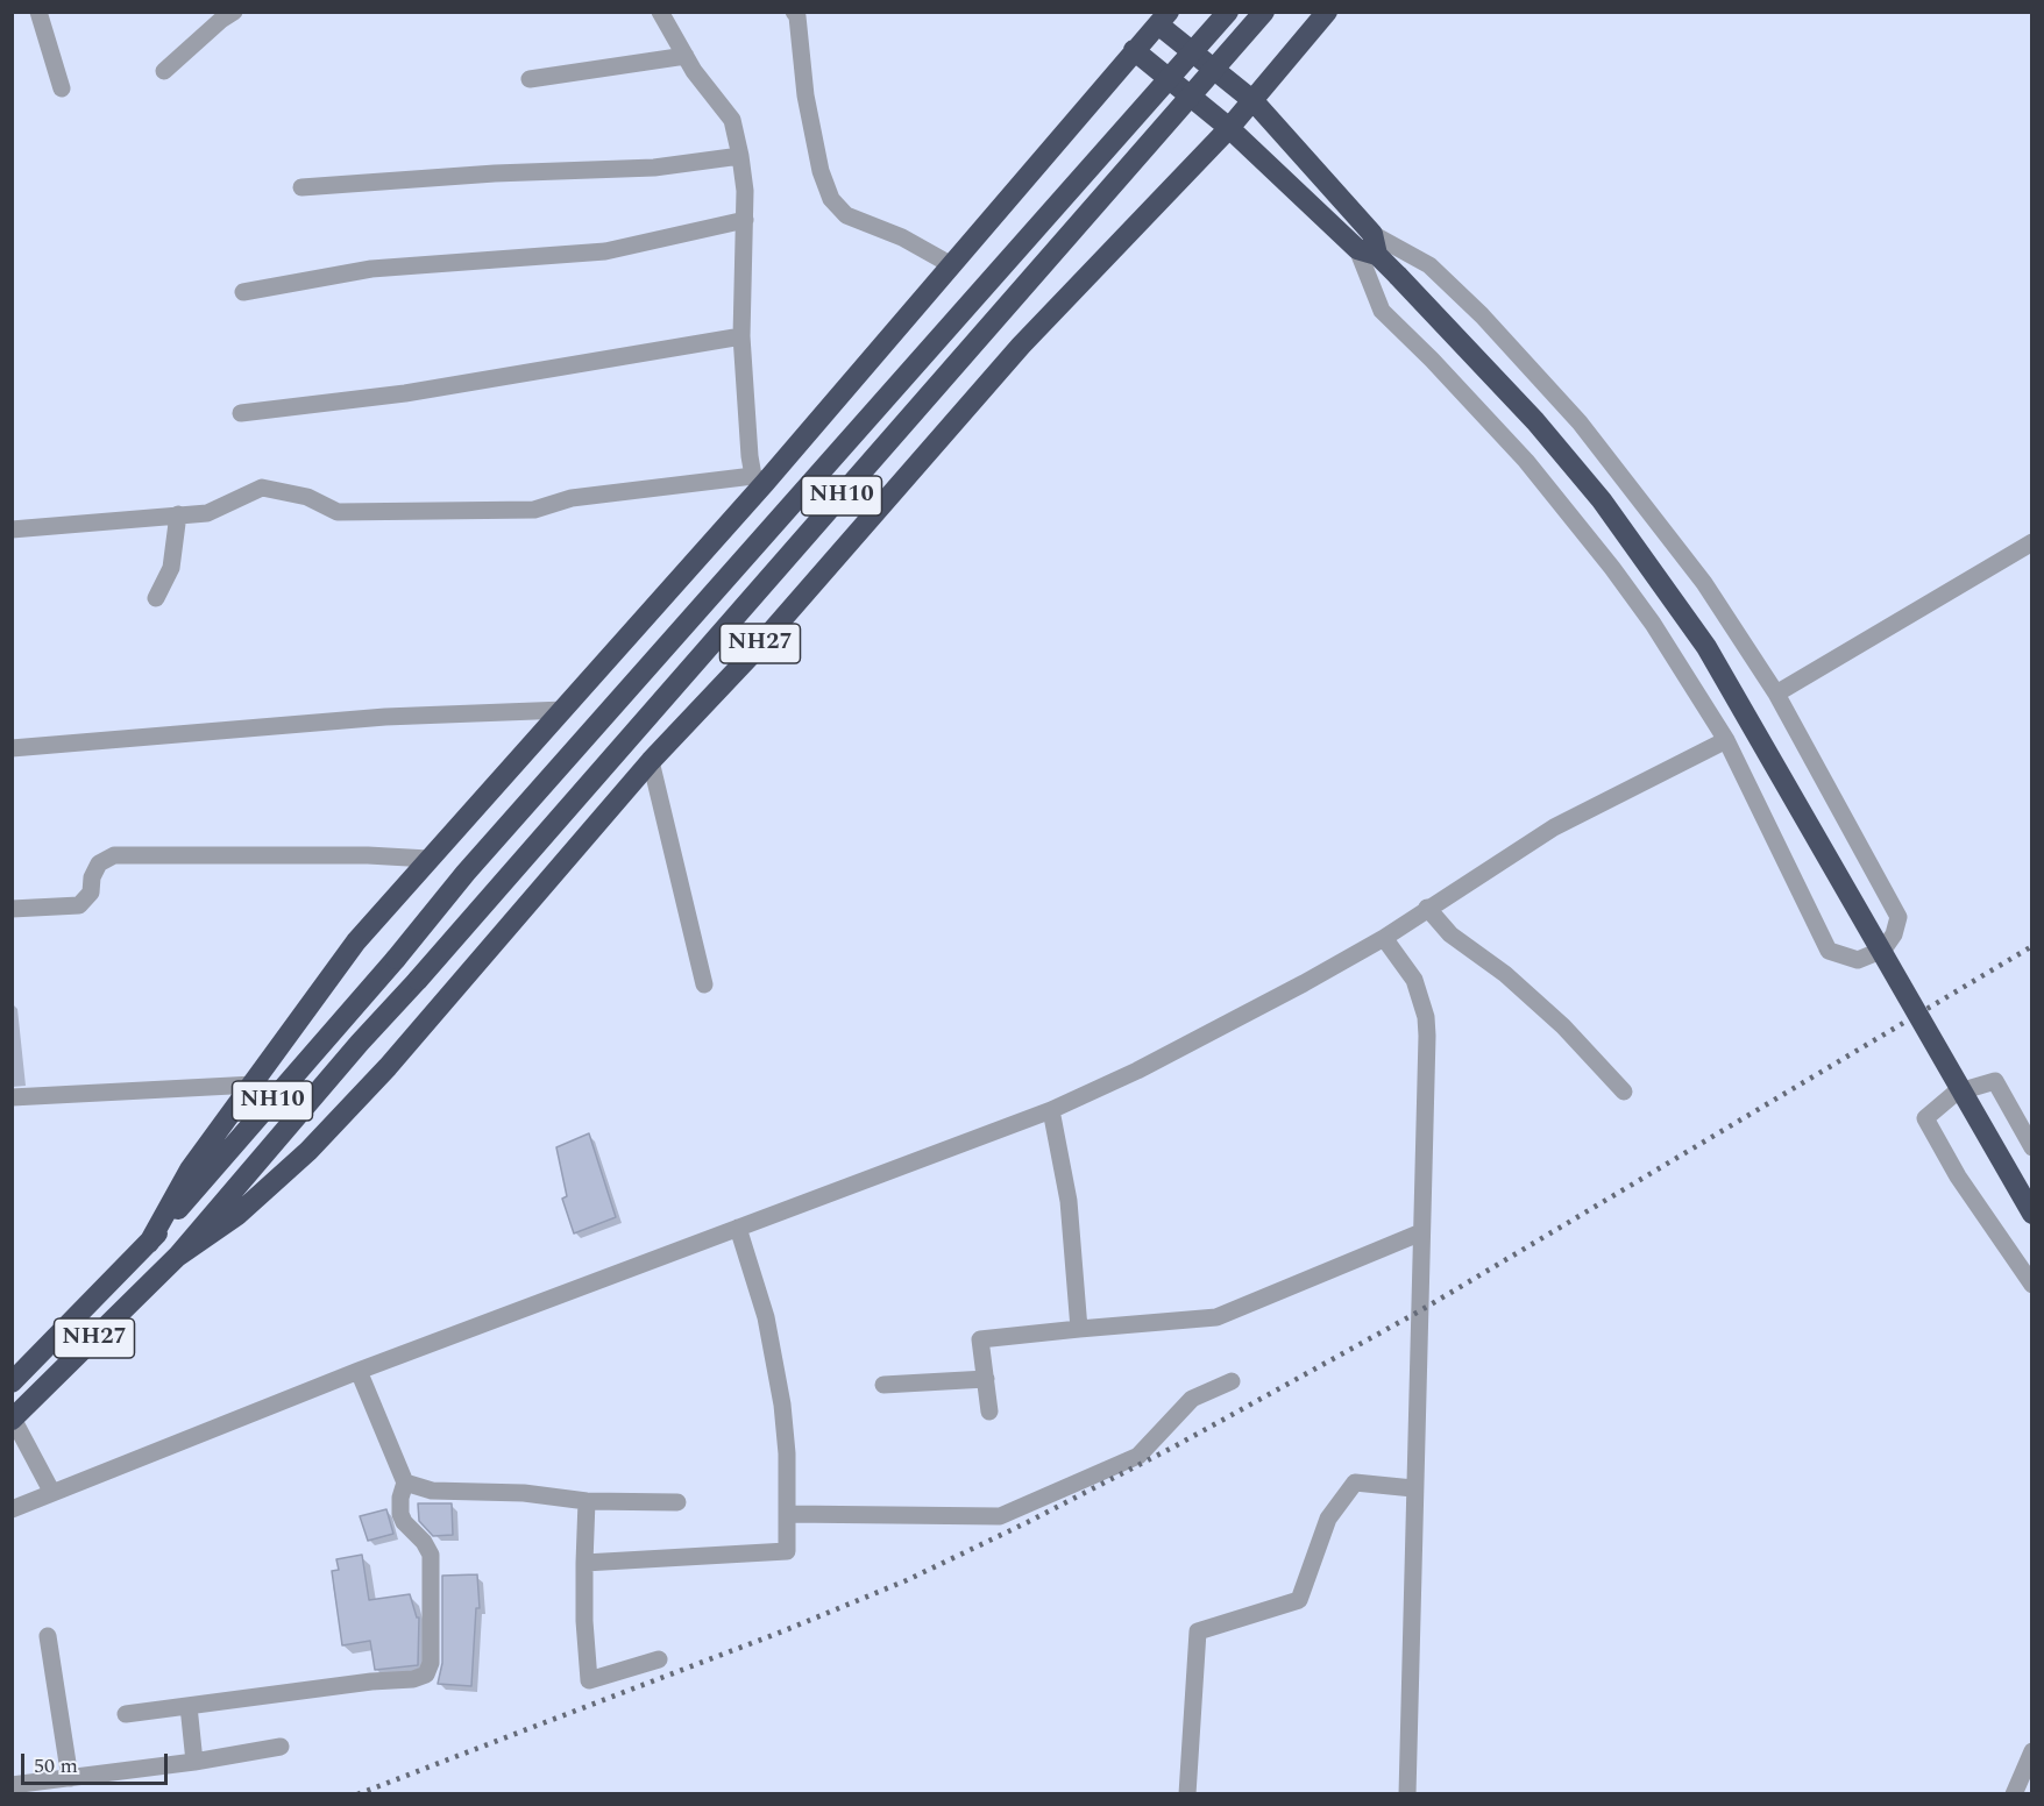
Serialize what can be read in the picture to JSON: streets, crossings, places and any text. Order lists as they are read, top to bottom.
{
  "streets": {
    "highway": ["NH10", "NH27"]
  },
  "crossings": [
    ["NH10", "NH27"]
  ],
  "scale_bar": "50 m"
}
